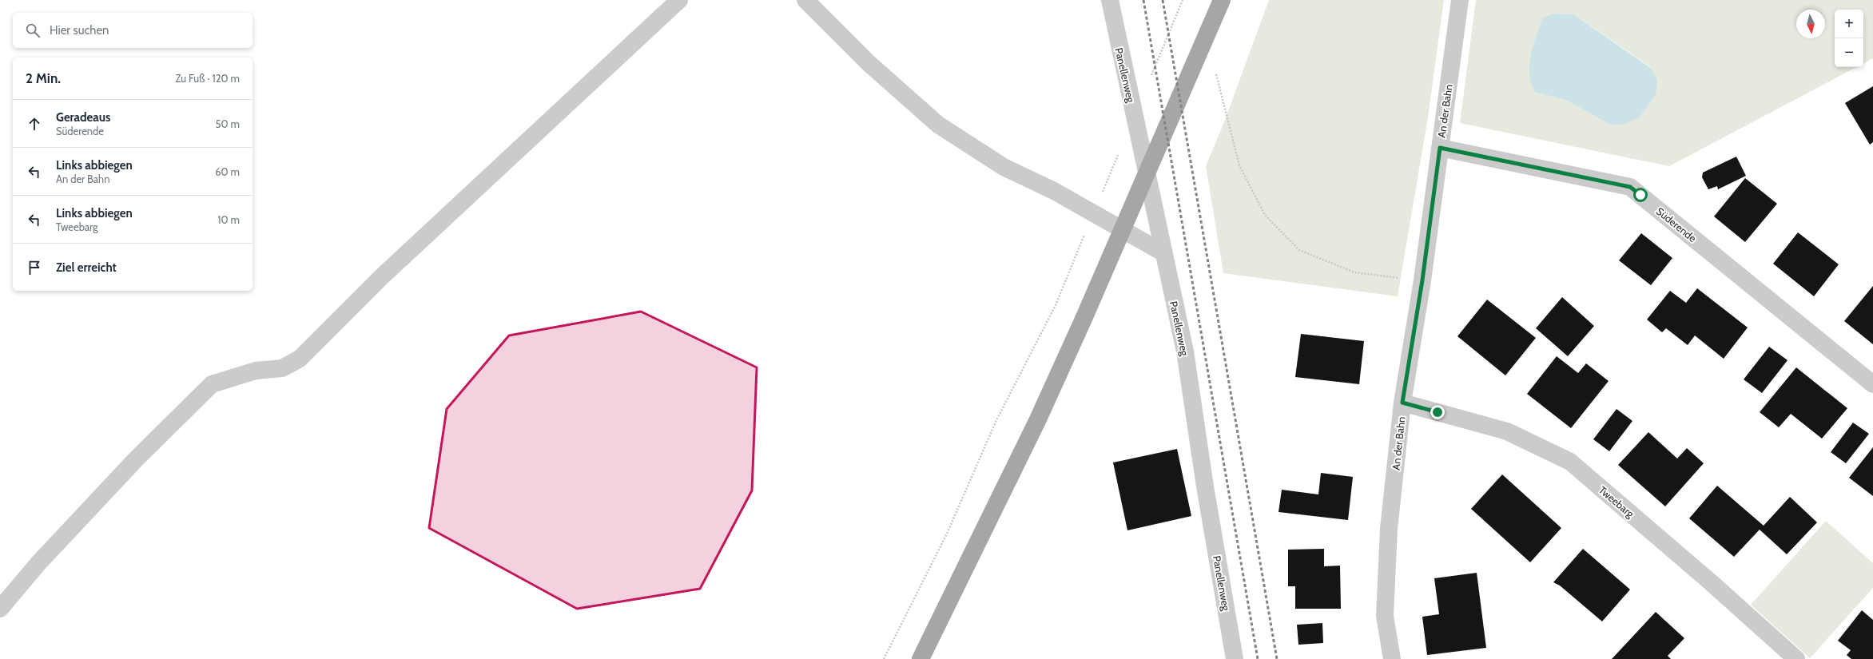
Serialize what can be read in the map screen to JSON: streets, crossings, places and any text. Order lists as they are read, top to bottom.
{
  "streets": {
    "street": [
      "Panellenweg",
      "An der Bahn",
      "Süderende",
      "Tweebarg"
    ]
  },
  "crossings": [
    ["An der Bahn", "Süderende"],
    ["An der Bahn", "Tweebarg"]
  ],
  "north": "bottom",
  "page": {
    "map_buttons": ["+", "−"],
    "search": "Hier suchen",
    "heading": ["2 Min.", "Zu Fuß · 120 m"],
    "list": [
      ["Geradeaus", "Süderende", "50 m"],
      ["Links abbiegen", "An der Bahn", "60 m"],
      ["Links abbiegen", "Tweebarg", "10 m"],
      "Ziel erreicht"
    ]
  }
}
